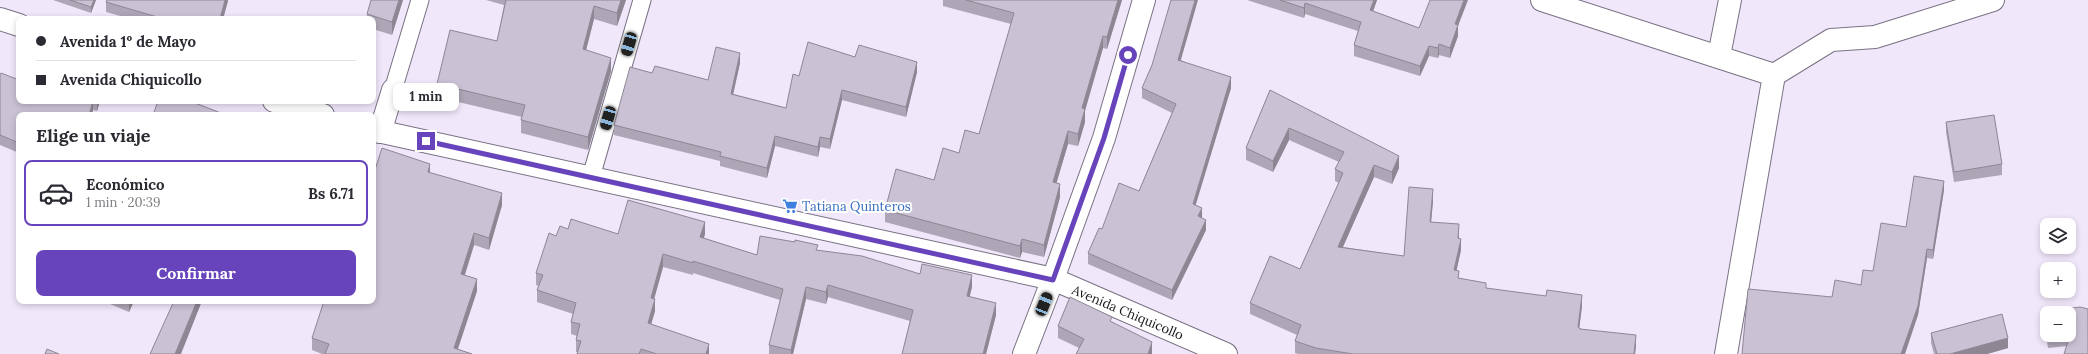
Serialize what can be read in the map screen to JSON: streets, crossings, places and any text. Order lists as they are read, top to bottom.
{
  "streets": {
    "main road": ["Avenida Chiquicollo"]
  },
  "places": {
    "supermarket": ["Tatiana Quinteros"]
  },
  "page": {
    "banner": ["Avenida 1º de Mayo", "Avenida Chiquicollo"],
    "bubble": "1 min",
    "heading": "Elige un viaje",
    "list": [
      {
        "name": "Económico",
        "note": "1 min · 20:39",
        "value": "Bs 6.71"
      }
    ],
    "map_buttons": ["+", "−"],
    "buttons": "Confirmar"
  }
}
